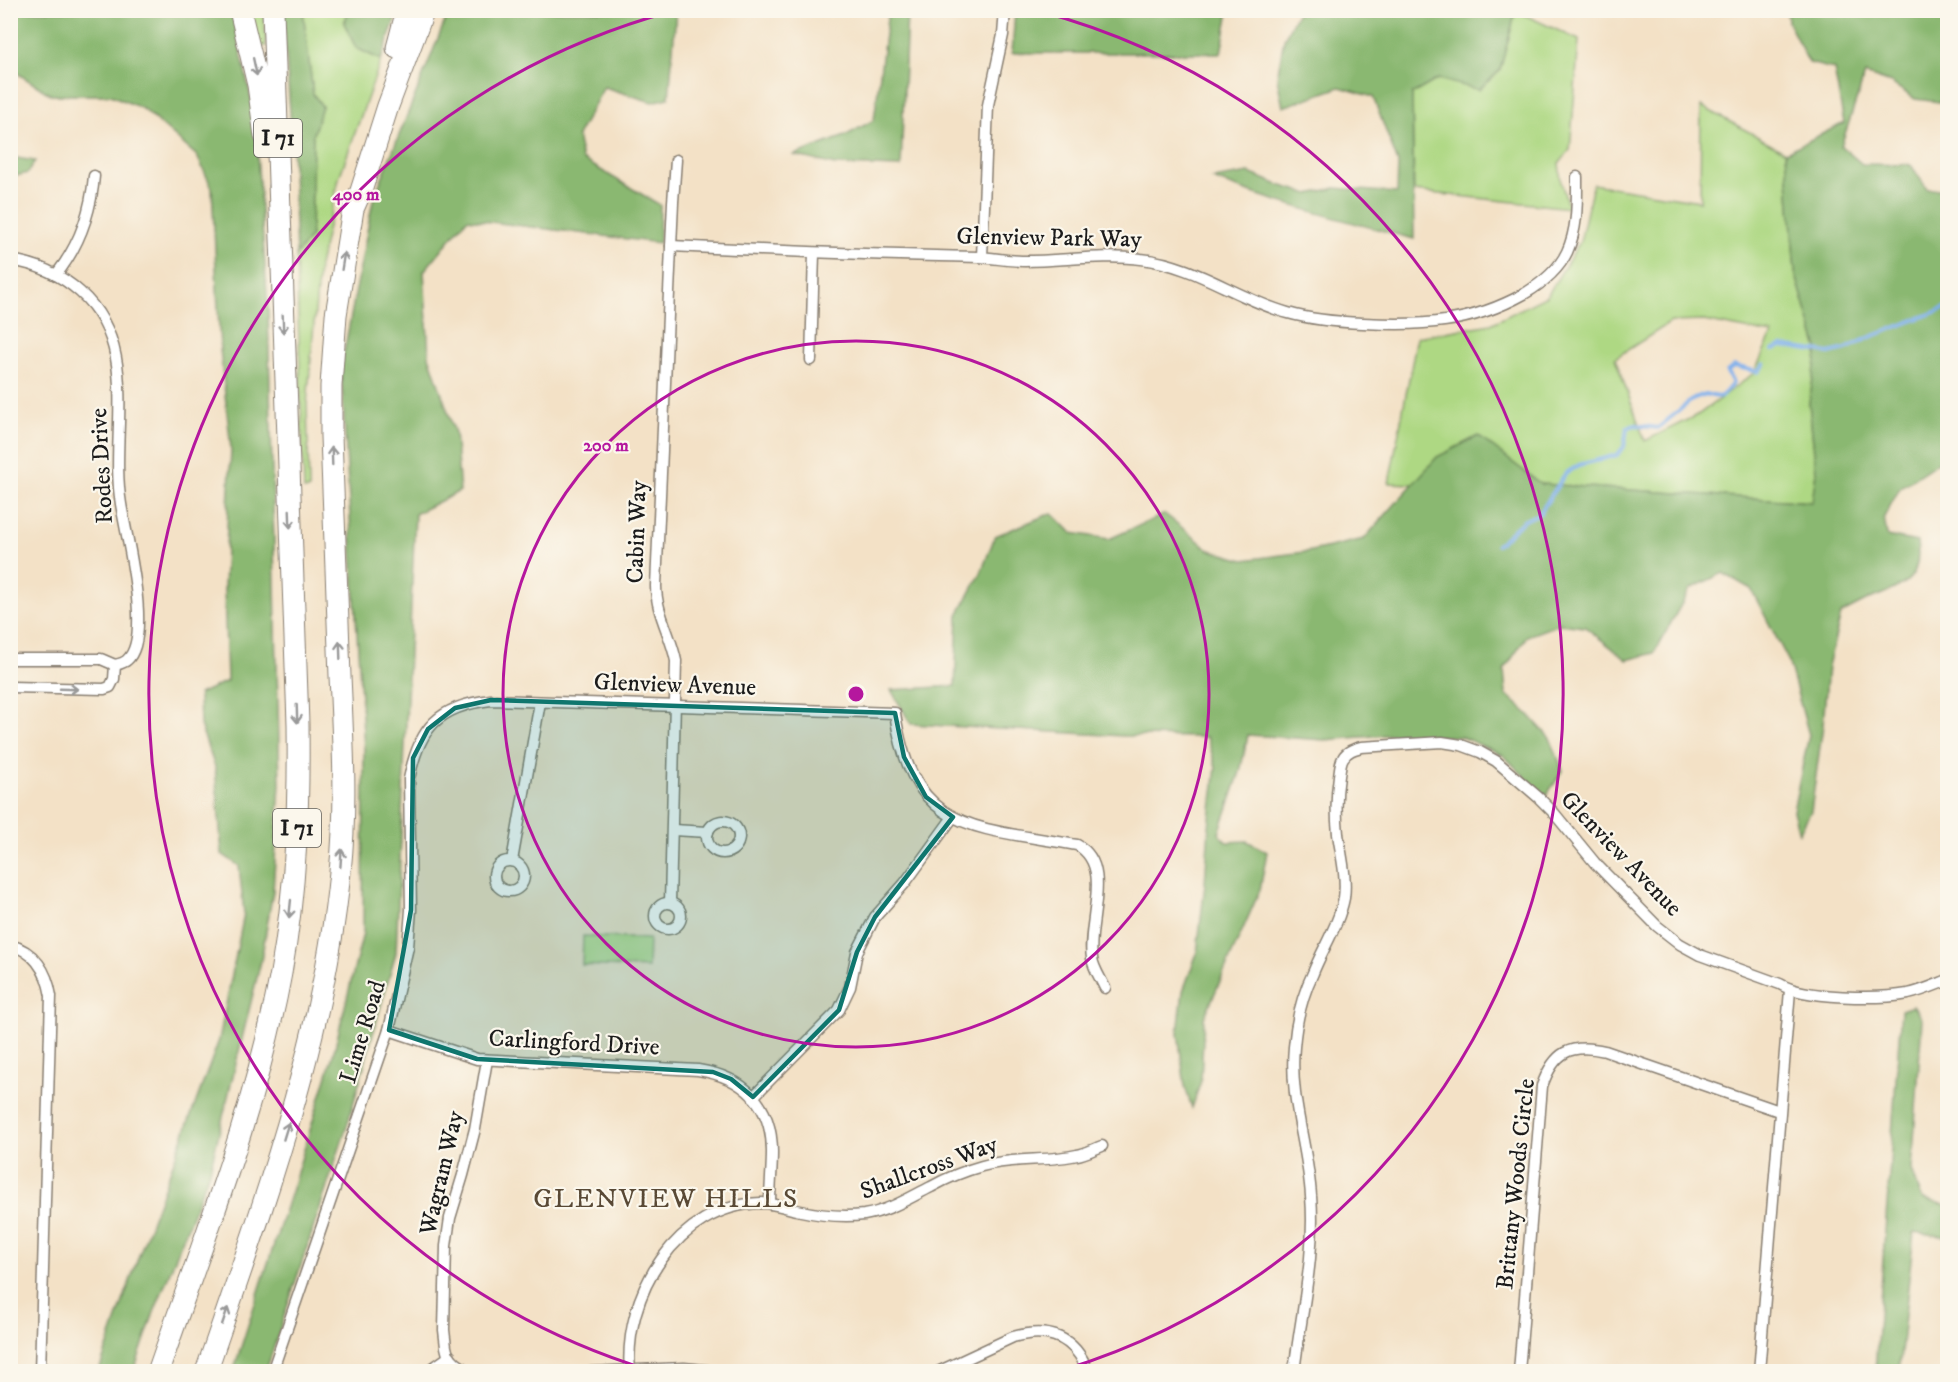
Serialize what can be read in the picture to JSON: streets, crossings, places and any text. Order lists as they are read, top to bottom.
{
  "streets": {
    "highway": ["I 71"],
    "street": [
      "Glenview Park Way",
      "Rodes Drive",
      "Cabin Way",
      "Glenview Avenue",
      "Lime Road",
      "Carlingford Drive",
      "Shallcross Way",
      "Wagram Way",
      "Brittany Woods Circle"
    ]
  },
  "crossings": [
    ["Glenview Park Way", "Cabin Way"],
    ["Cabin Way", "Glenview Avenue"],
    ["Glenview Avenue", "Lime Road"],
    ["Lime Road", "Carlingford Drive"],
    ["Carlingford Drive", "Wagram Way"]
  ],
  "districts": ["GLENVIEW HILLS"],
  "rings": ["400 m", "200 m"]
}
